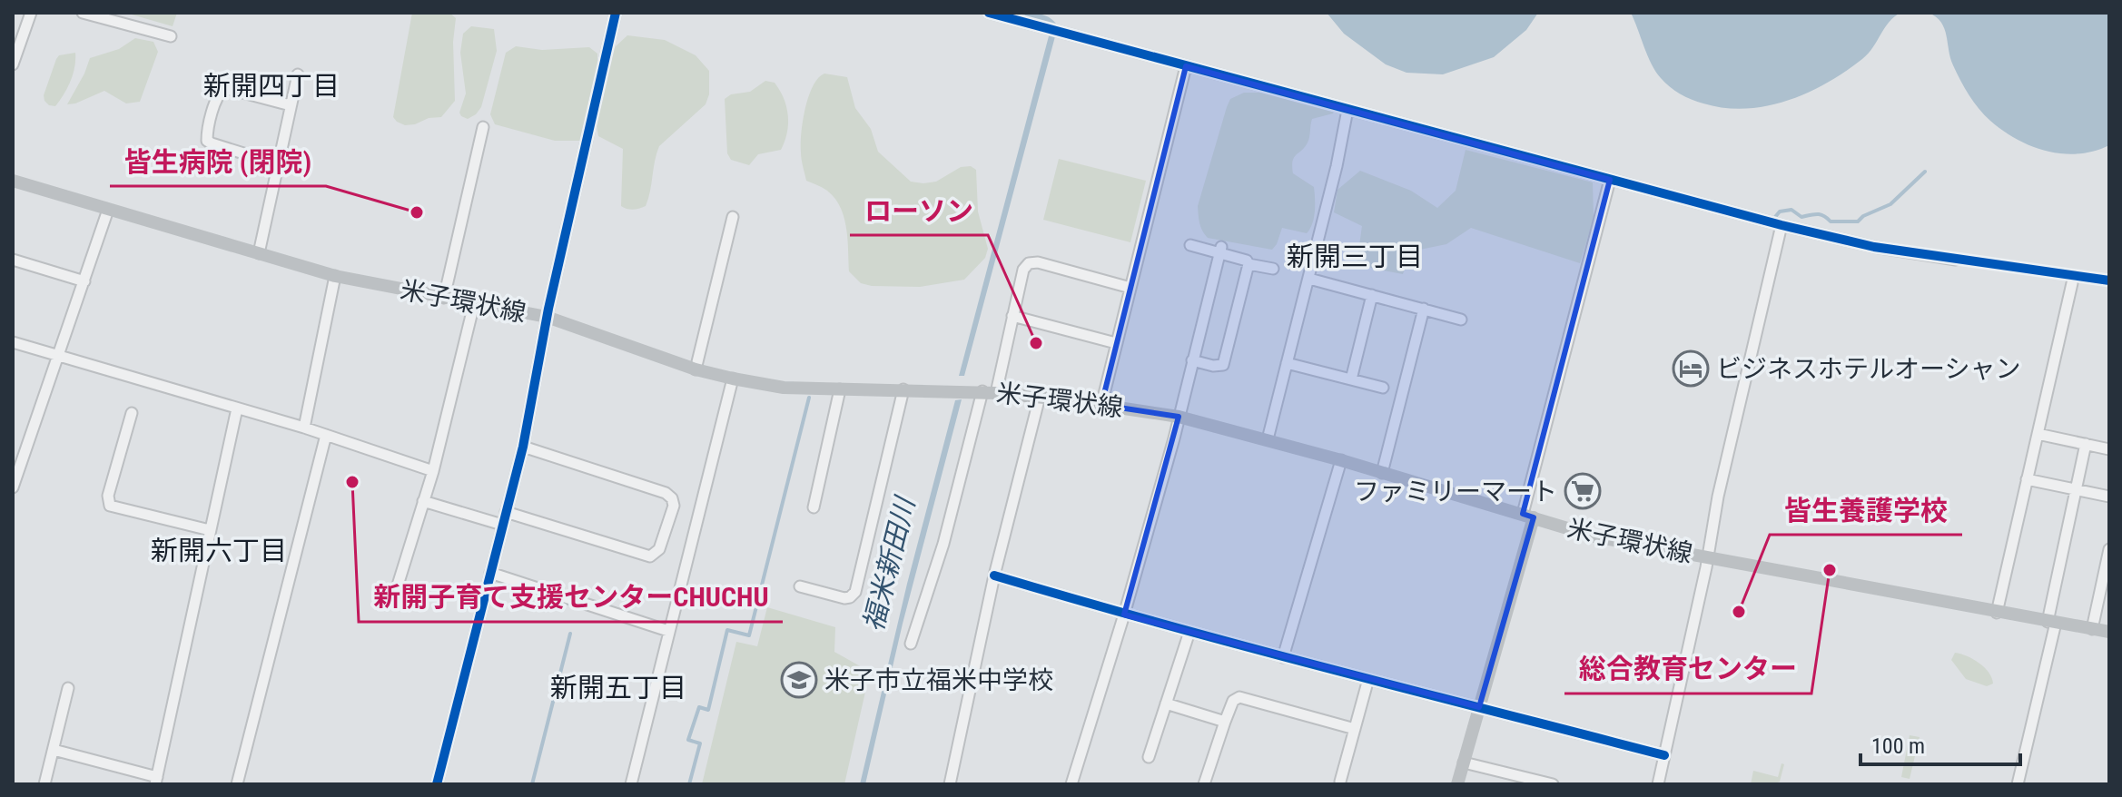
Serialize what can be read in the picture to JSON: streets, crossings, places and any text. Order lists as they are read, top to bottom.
{
  "streets": {
    "main road": ["米子環状線"]
  },
  "districts": [
    "新開四丁目",
    "新開三丁目",
    "新開六丁目",
    "新開五丁目"
  ],
  "water": ["福米新田川"],
  "places": {
    "other": [
      "皆生病院 (閉院)",
      "ローソン",
      "新開子育て支援センターCHUCHU",
      "総合教育センター",
      "皆生養護学校"
    ],
    "hotel": ["ビジネスホテルオーシャン"],
    "supermarket": ["ファミリーマート"],
    "school or university": ["米子市立福米中学校"]
  },
  "scale_bar": "100 m"
}
